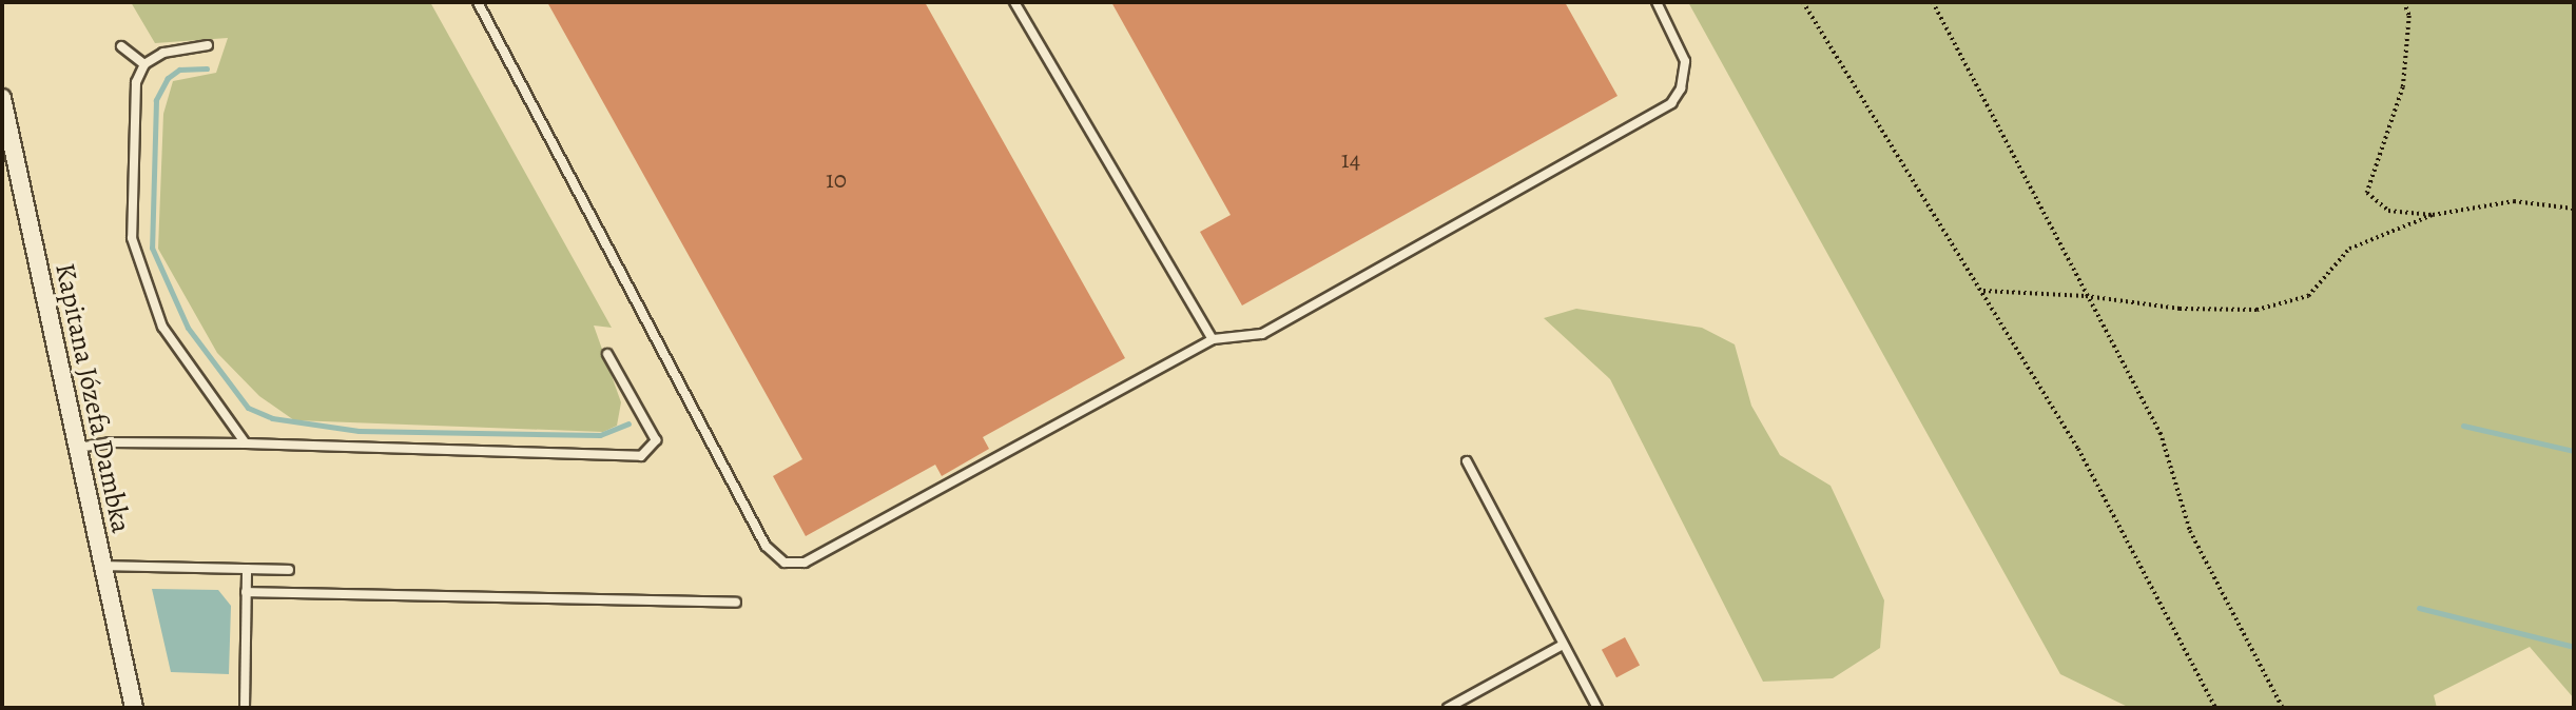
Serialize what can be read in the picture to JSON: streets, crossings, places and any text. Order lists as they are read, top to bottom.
{
  "streets": {
    "street": ["Kapitana Józefa Dambka"]
  },
  "house_numbers": ["14", "10"]
}
